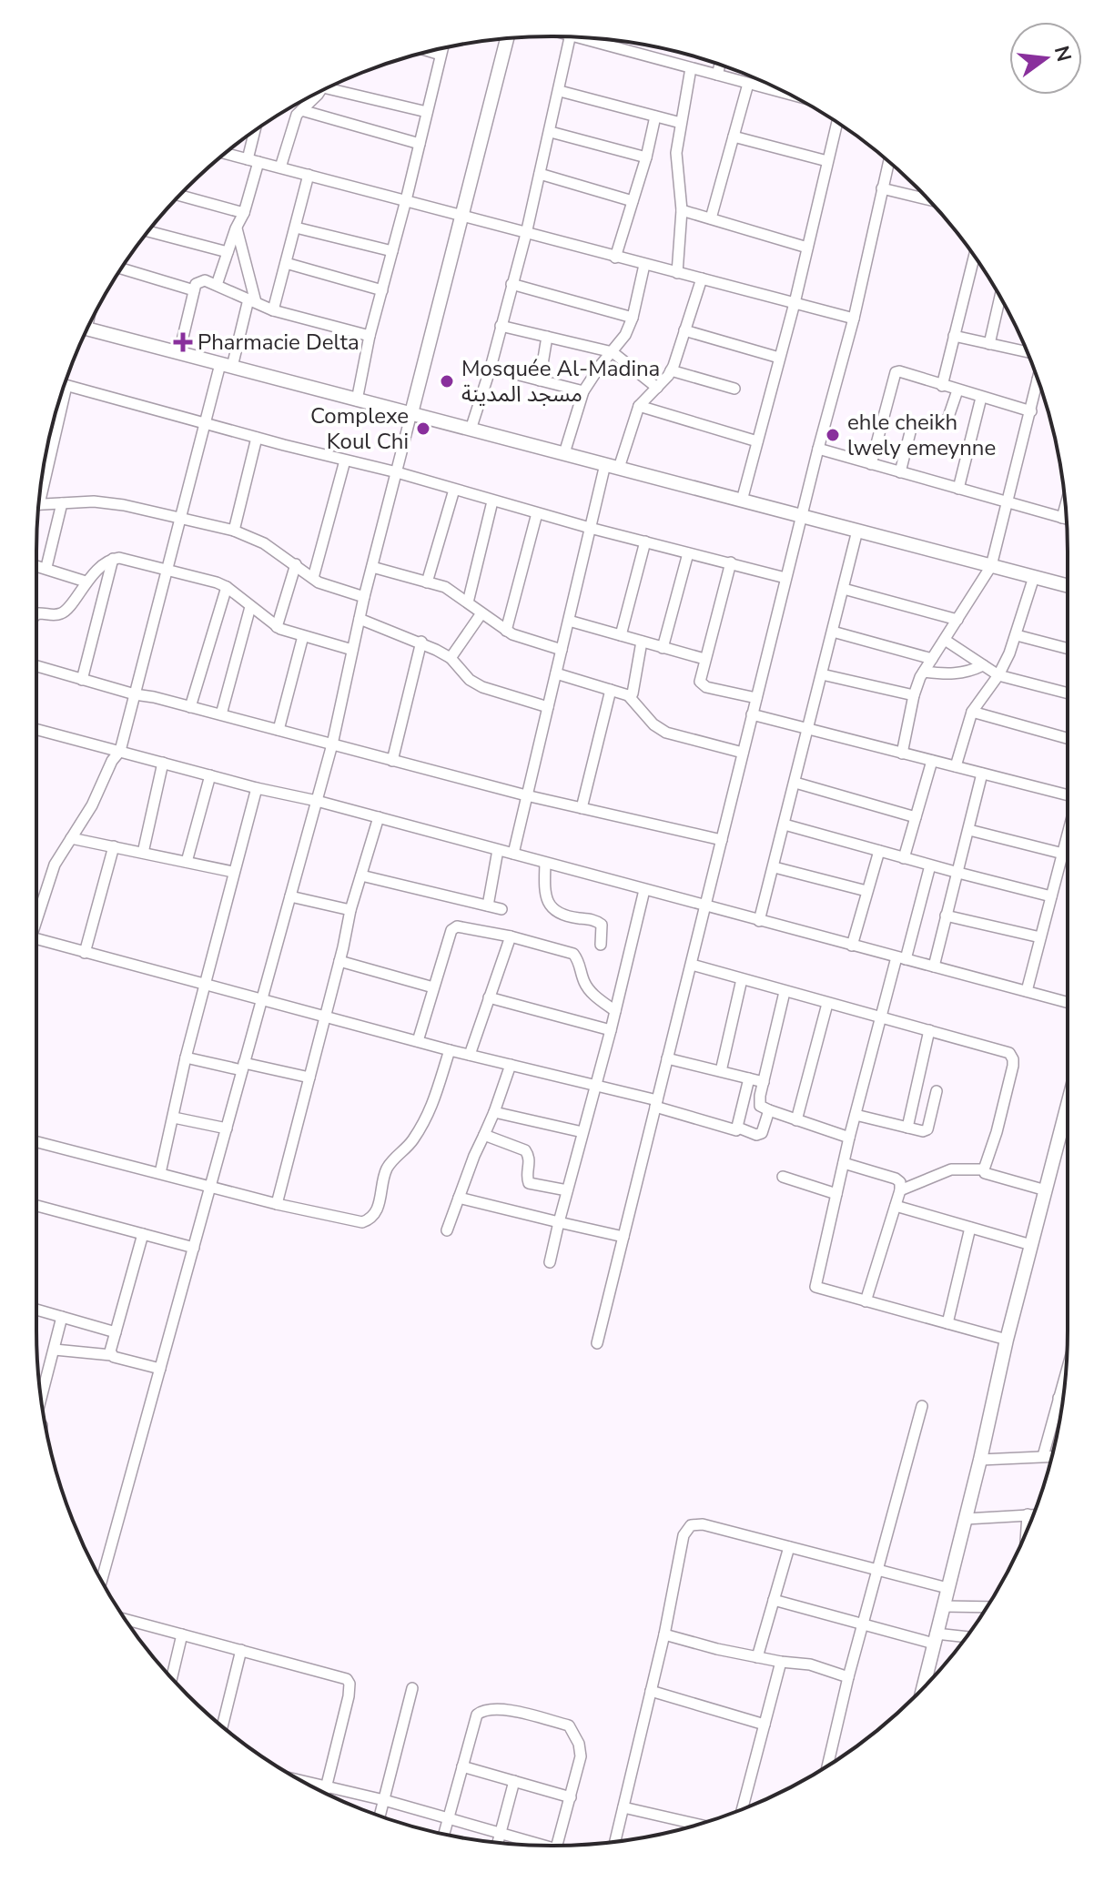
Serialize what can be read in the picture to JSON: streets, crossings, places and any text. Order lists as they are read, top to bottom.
{
  "places": {
    "health": ["Pharmacie Delta"],
    "other": ["Mosquée Al-Madina مسجد المدينة", "Complexe Koul Chi", "ehle cheikh lwely emeynne"]
  },
  "north": "right"
}
